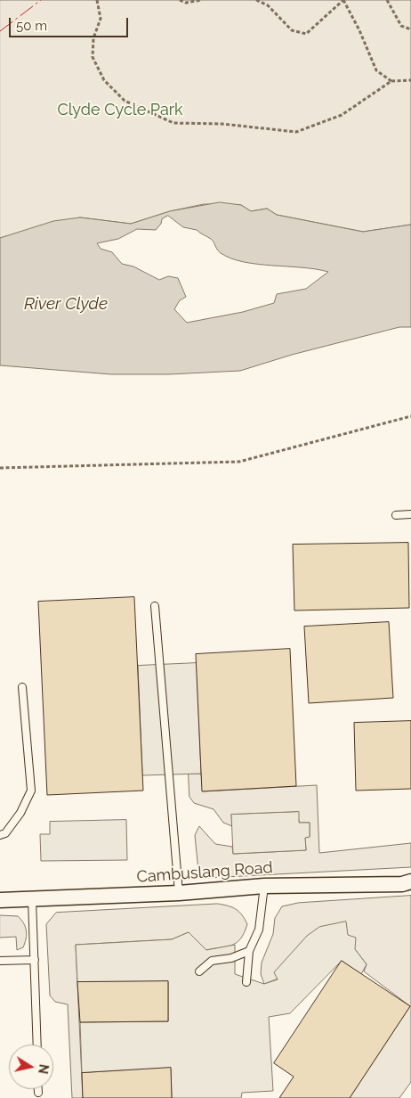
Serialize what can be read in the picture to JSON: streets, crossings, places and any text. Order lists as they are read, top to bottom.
{
  "streets": {
    "street": ["Cambuslang Road"]
  },
  "water": ["River Clyde"],
  "parks": ["Clyde Cycle Park"],
  "scale_bar": "50 m",
  "north": "right"
}
